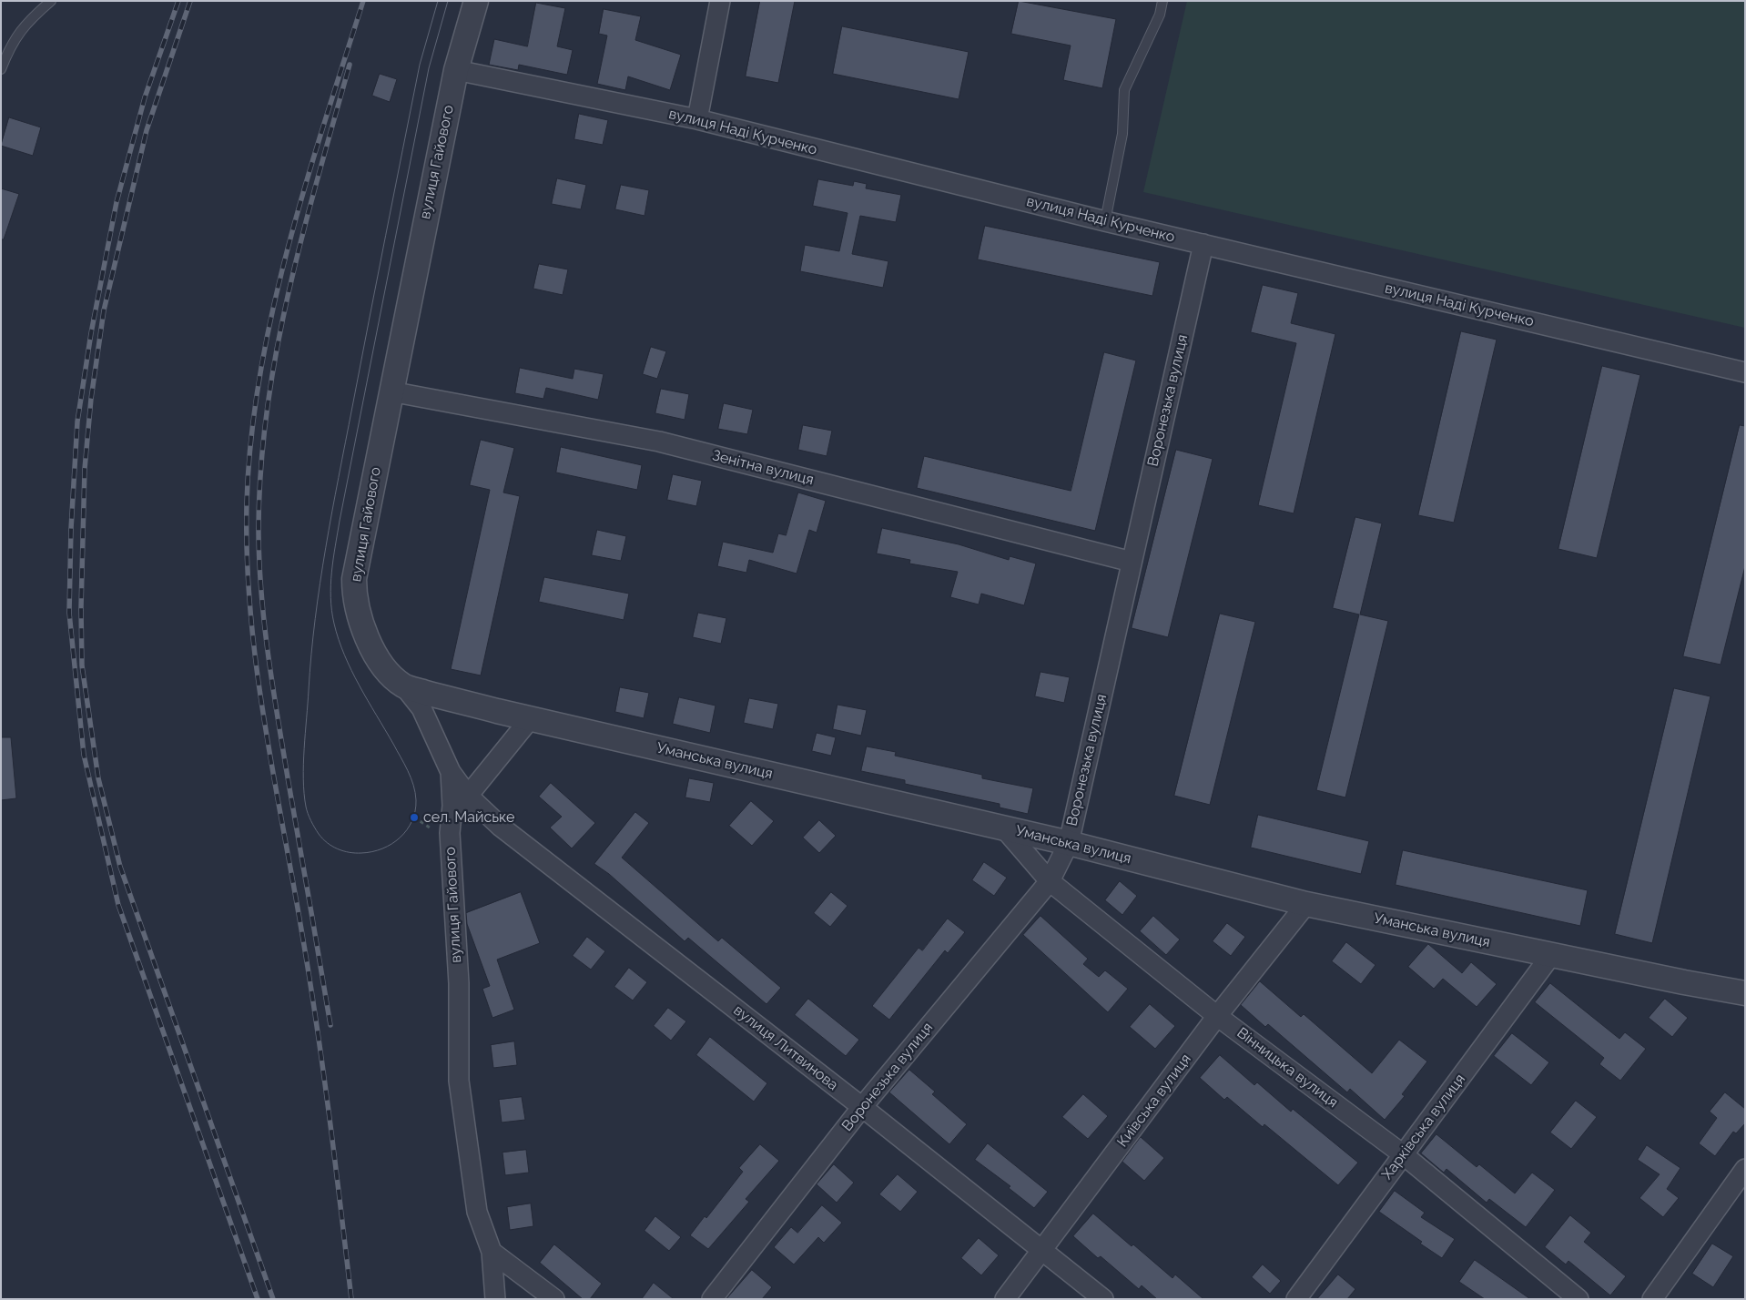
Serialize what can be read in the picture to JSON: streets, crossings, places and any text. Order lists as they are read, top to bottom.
{
  "streets": {
    "street": [
      "вулиця Наді Курченко",
      "вулиця Гайового",
      "Воронезька вулиця",
      "Зенітна вулиця",
      "Уманська вулиця",
      "вулиця Литвинова",
      "Вінницька вулиця",
      "Київська вулиця",
      "Харківська вулиця"
    ]
  },
  "crossings": [
    ["вулиця Наді Курченко", "вулиця Гайового"],
    ["вулиця Наді Курченко", "Воронезька вулиця"],
    ["вулиця Гайового", "Зенітна вулиця"],
    ["вулиця Гайового", "Уманська вулиця"],
    ["вулиця Гайового", "вулиця Литвинова"],
    ["Воронезька вулиця", "Зенітна вулиця"],
    ["Воронезька вулиця", "Уманська вулиця"],
    ["Воронезька вулиця", "вулиця Литвинова"],
    ["Воронезька вулиця", "Вінницька вулиця"],
    ["Уманська вулиця", "Вінницька вулиця"],
    ["Уманська вулиця", "Київська вулиця"],
    ["Уманська вулиця", "Харківська вулиця"],
    ["вулиця Литвинова", "Київська вулиця"],
    ["Вінницька вулиця", "Київська вулиця"],
    ["Вінницька вулиця", "Харківська вулиця"]
  ],
  "places": ["сел. Майське"]
}
